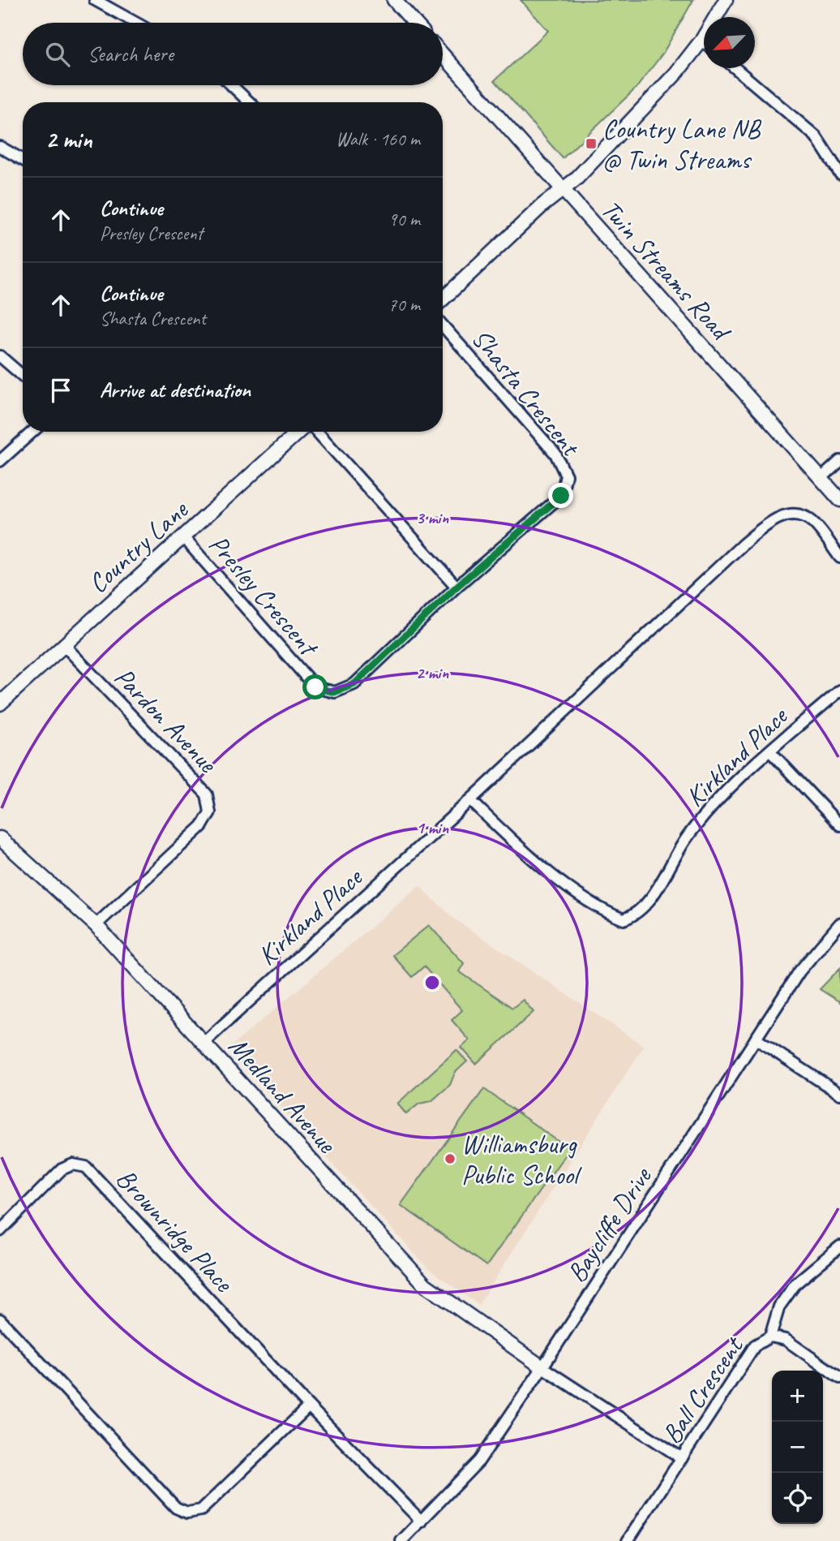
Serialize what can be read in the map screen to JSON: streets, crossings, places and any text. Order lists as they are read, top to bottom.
{
  "streets": {
    "street": [
      "Twin Streams Road",
      "Shasta Crescent",
      "Country Lane",
      "Presley Crescent",
      "Pardon Avenue",
      "Kirkland Place",
      "Medland Avenue",
      "Baycliffe Drive",
      "Brownridge Place",
      "Ball Crescent"
    ]
  },
  "crossings": [
    ["Shasta Crescent", "Presley Crescent"],
    ["Country Lane", "Presley Crescent"],
    ["Country Lane", "Pardon Avenue"],
    ["Pardon Avenue", "Medland Avenue"],
    ["Kirkland Place", "Medland Avenue"],
    ["Medland Avenue", "Baycliffe Drive"],
    ["Baycliffe Drive", "Brownridge Place"]
  ],
  "places": {
    "transit": ["Country Lane NB @ Twin Streams"],
    "other": ["Williamsburg Public School"]
  },
  "north": "bottom left",
  "page": {
    "search": "Search here",
    "heading": ["2 min", "Walk · 160 m"],
    "list": [
      ["Continue", "Presley Crescent", "90 m"],
      ["Continue", "Shasta Crescent", "70 m"],
      "Arrive at destination"
    ],
    "map_buttons": ["+", "−"]
  },
  "rings": ["3 min", "2 min", "1 min"]
}
